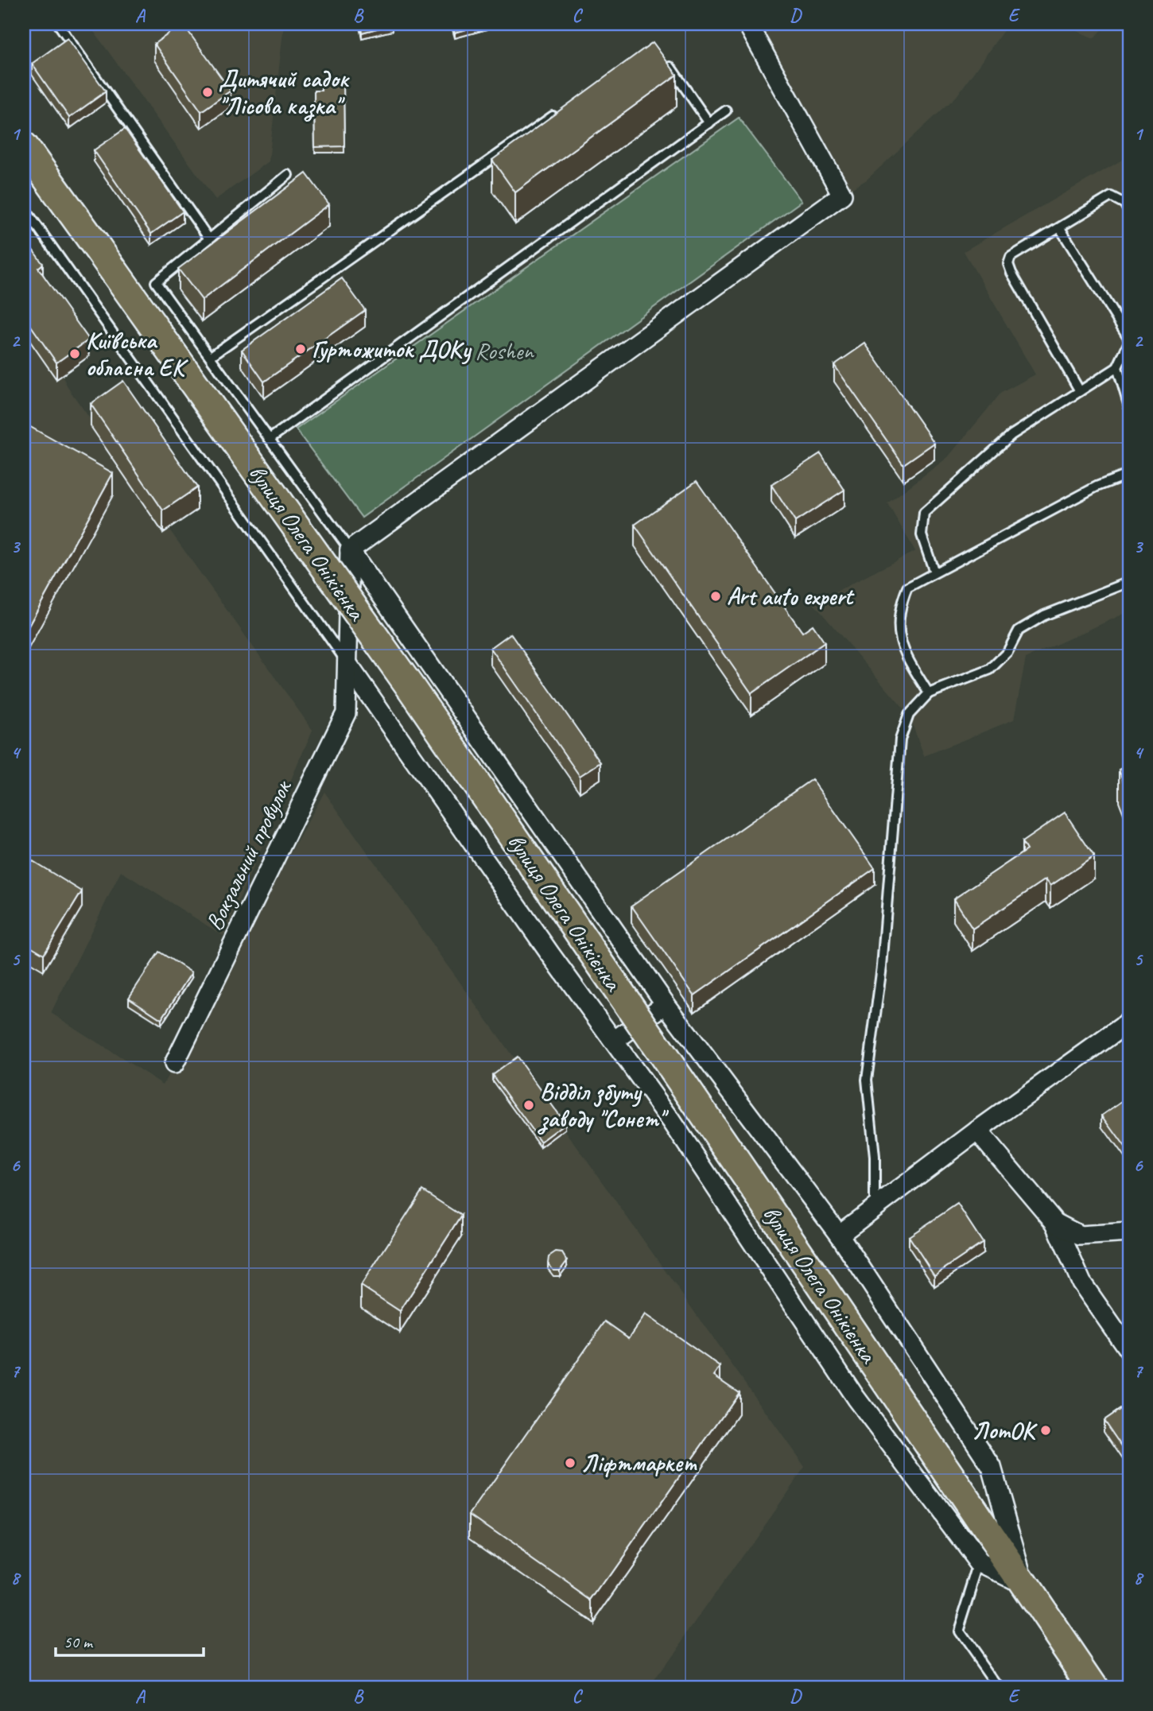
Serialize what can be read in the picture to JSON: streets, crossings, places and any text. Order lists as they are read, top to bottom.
{
  "streets": {
    "main road": ["вулиця Олега Онікієнка"],
    "street": ["Вокзальний провулок"]
  },
  "parks": ["Roshen"],
  "places": [
    "Дитячий садок \"Лісова казка\"",
    "Гуртожиток ДОКу",
    "Київська обласна ЕК",
    "Art auto expert",
    "Відділ збуту заводу \"Сонет\"",
    "ЛотОК",
    "Ліфтмаркет"
  ],
  "scale_bar": "50 m",
  "grid": {
    "columns": [
      "A",
      "B",
      "C",
      "D",
      "E"
    ],
    "rows": [
      "1",
      "2",
      "3",
      "4",
      "5",
      "6",
      "7",
      "8"
    ]
  }
}
